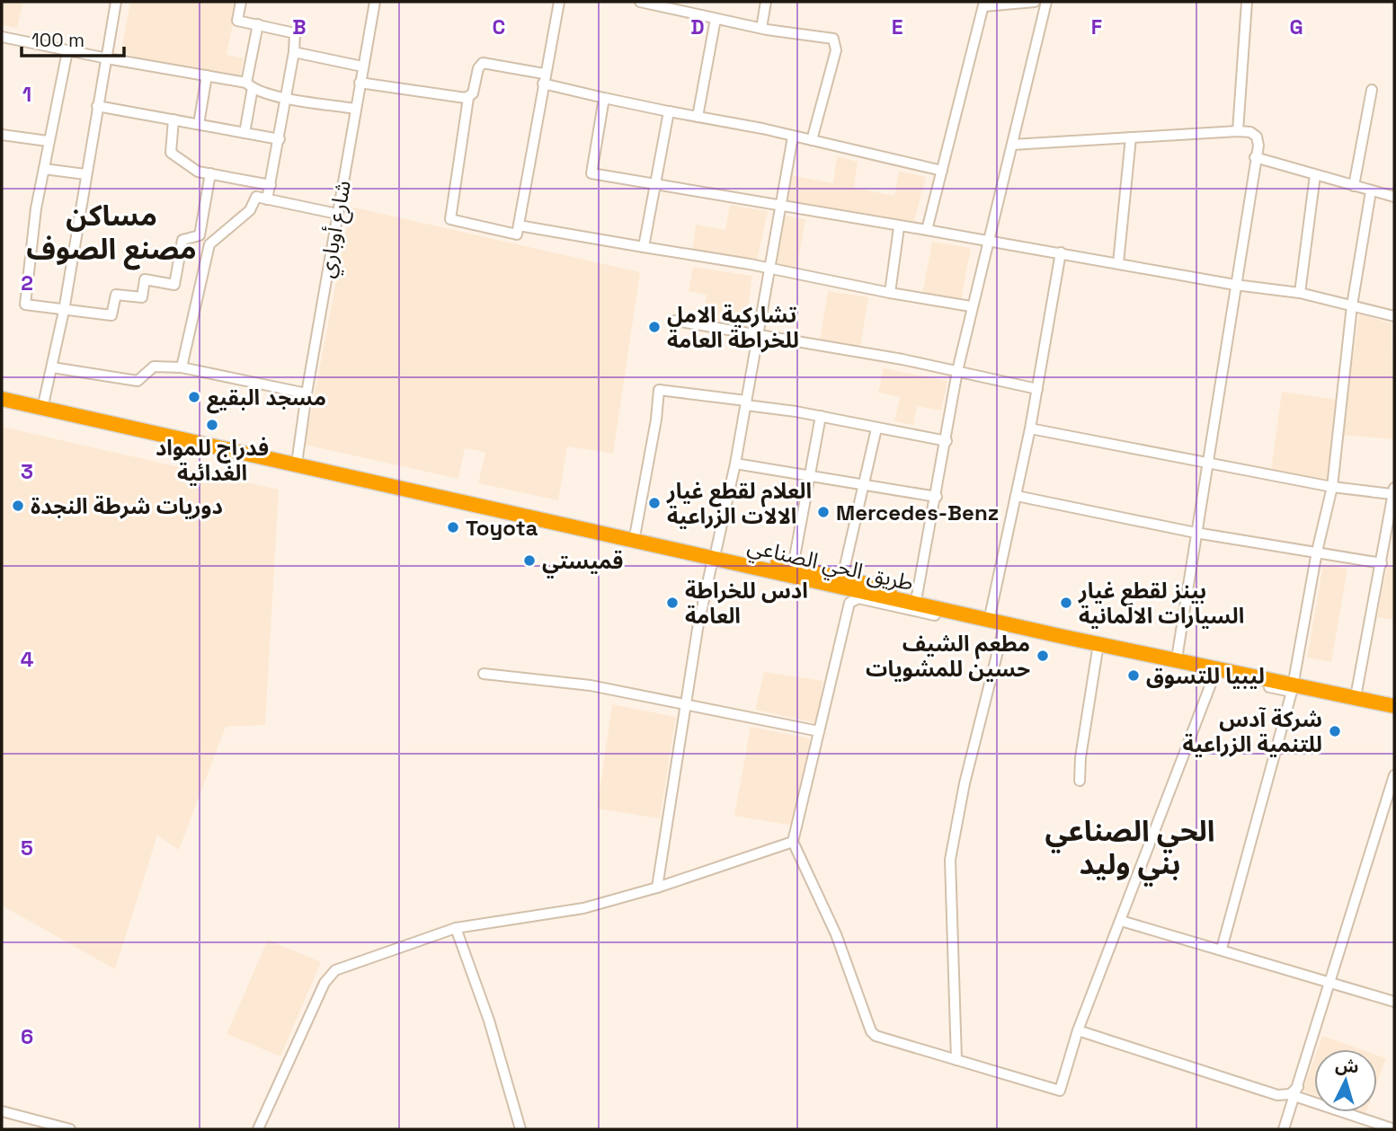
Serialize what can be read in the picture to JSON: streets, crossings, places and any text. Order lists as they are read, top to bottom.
{
  "streets": {
    "highway": ["طريق الحي الصناعي"],
    "street": ["شارع أوباري"]
  },
  "districts": ["مساكن مصنع الصوف", "الحي الصناعي بني وليد"],
  "places": [
    "تشاركية الامل للخراطة العامة",
    "مسجد البقيع",
    "فدراج للمواد الغدائية",
    "العلام لقطع غيار الالات الزراعية",
    "دوريات شرطة النجدة",
    "Mercedes-Benz",
    "Toyota",
    "قميستي",
    "ادس للخراطة العامة",
    "بينز لقطع غيار السيارات الالمانية",
    "مطعم الشيف حسين للمشويات",
    "ليبيا للتسوق",
    "شركة آدس للتنمية الزراعية"
  ],
  "scale_bar": "100 m",
  "north": "top",
  "grid": {
    "columns": [
      "B",
      "C",
      "D",
      "E",
      "F",
      "G"
    ],
    "rows": [
      "1",
      "2",
      "3",
      "4",
      "5",
      "6"
    ]
  }
}
